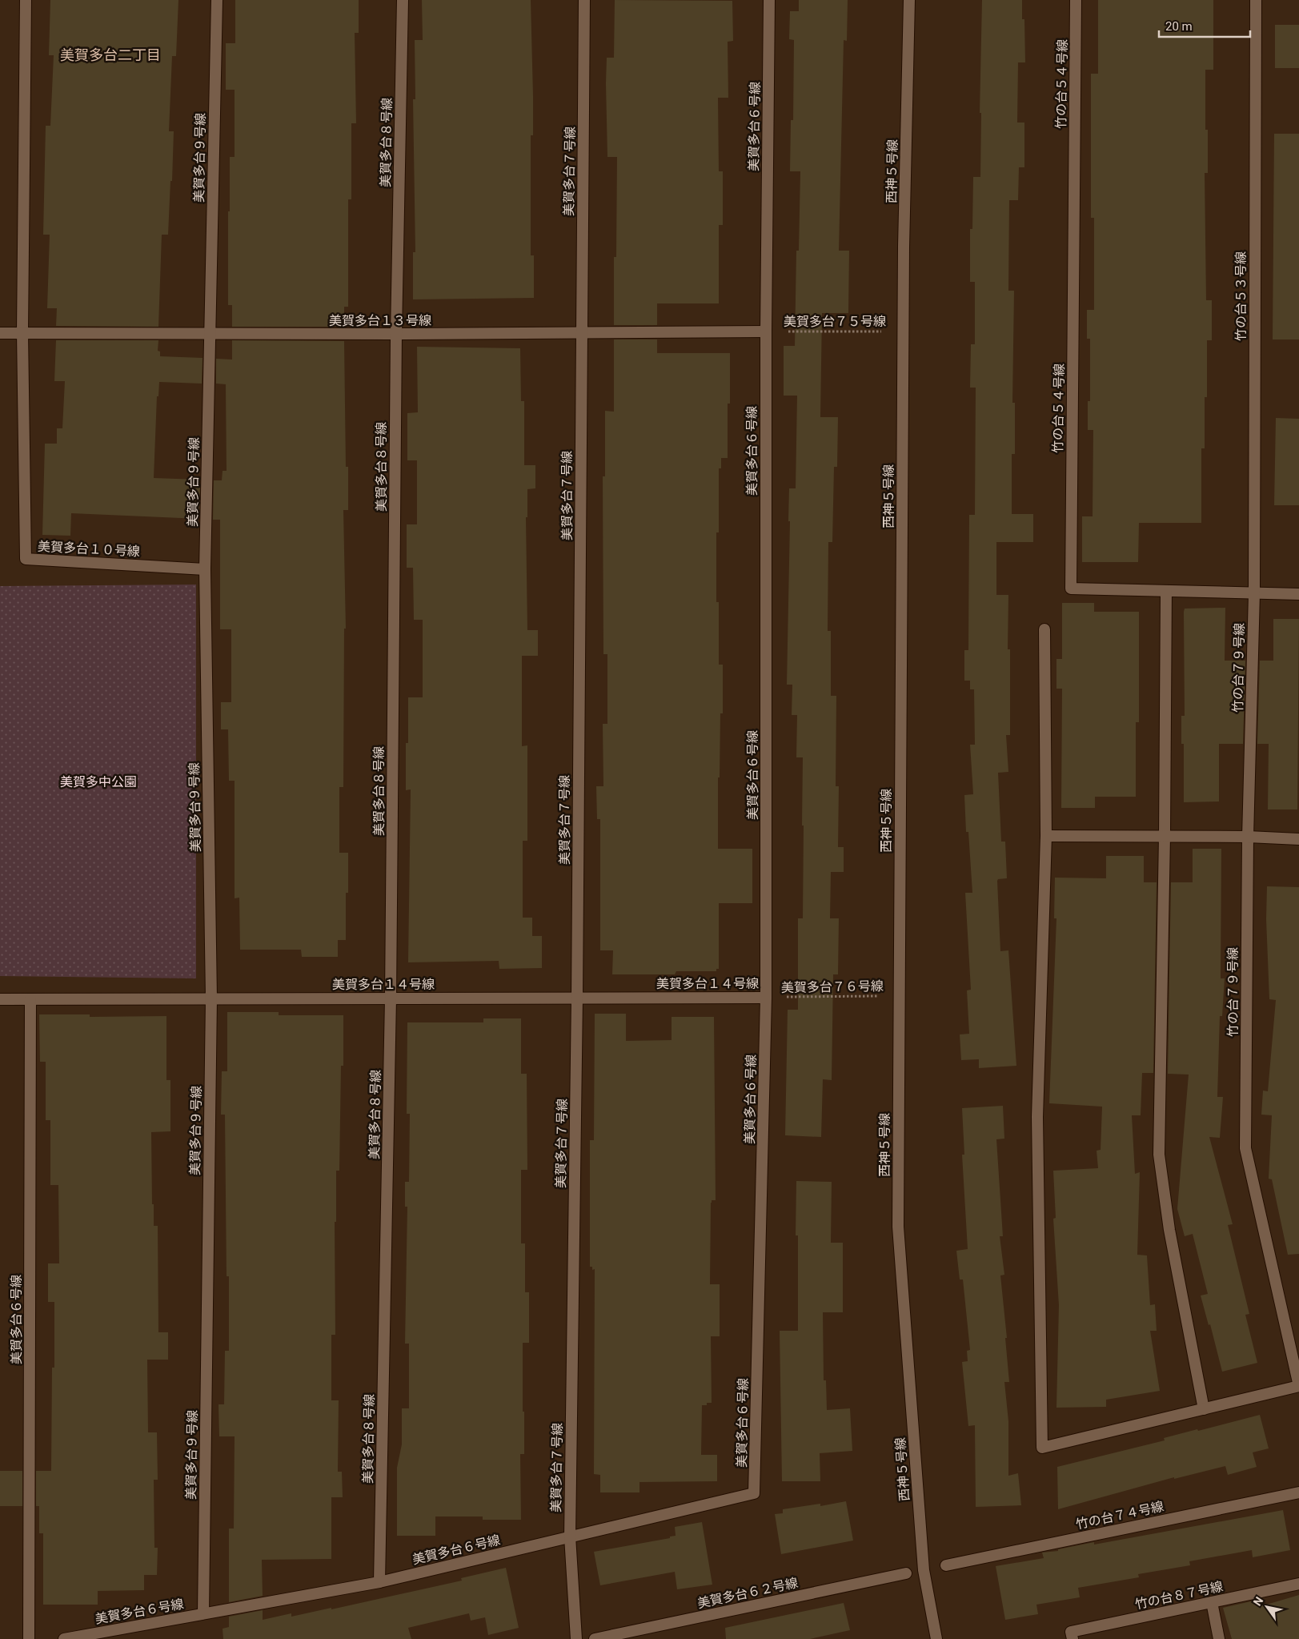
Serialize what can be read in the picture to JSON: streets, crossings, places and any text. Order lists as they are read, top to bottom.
{
  "streets": {
    "street": [
      "竹の台５４号線",
      "美賀多台６号線",
      "美賀多台８号線",
      "美賀多台９号線",
      "美賀多台７号線",
      "西神５号線",
      "竹の台５３号線",
      "美賀多台１３号線",
      "美賀多台１０号線",
      "竹の台７９号線",
      "美賀多台１４号線",
      "竹の台７４号線",
      "美賀多台６２号線",
      "竹の台８７号線"
    ],
    "path": ["美賀多台７５号線", "美賀多台７６号線"]
  },
  "crossings": [
    ["竹の台５４号線", "竹の台５３号線"],
    ["竹の台５４号線", "竹の台７９号線"],
    ["美賀多台６号線", "美賀多台８号線"],
    ["美賀多台６号線", "美賀多台９号線"],
    ["美賀多台６号線", "美賀多台７号線"],
    ["美賀多台６号線", "美賀多台１３号線"],
    ["美賀多台６号線", "美賀多台７５号線"],
    ["美賀多台６号線", "美賀多台１４号線"],
    ["美賀多台６号線", "美賀多台７６号線"],
    ["美賀多台８号線", "美賀多台１３号線"],
    ["美賀多台８号線", "美賀多台１４号線"],
    ["美賀多台９号線", "美賀多台１３号線"],
    ["美賀多台９号線", "美賀多台１０号線"],
    ["美賀多台９号線", "美賀多台１４号線"],
    ["美賀多台７号線", "美賀多台１３号線"],
    ["美賀多台７号線", "美賀多台１４号線"],
    ["西神５号線", "美賀多台７５号線"],
    ["西神５号線", "美賀多台７６号線"],
    ["竹の台５３号線", "竹の台７９号線"],
    ["美賀多台１３号線", "美賀多台７５号線"],
    ["美賀多台１３号線", "美賀多台１０号線"],
    ["美賀多台１４号線", "美賀多台７６号線"]
  ],
  "districts": ["美賀多台二丁目"],
  "parks": ["美賀多中公園"],
  "scale_bar": "20 m",
  "north": "top left"
}
